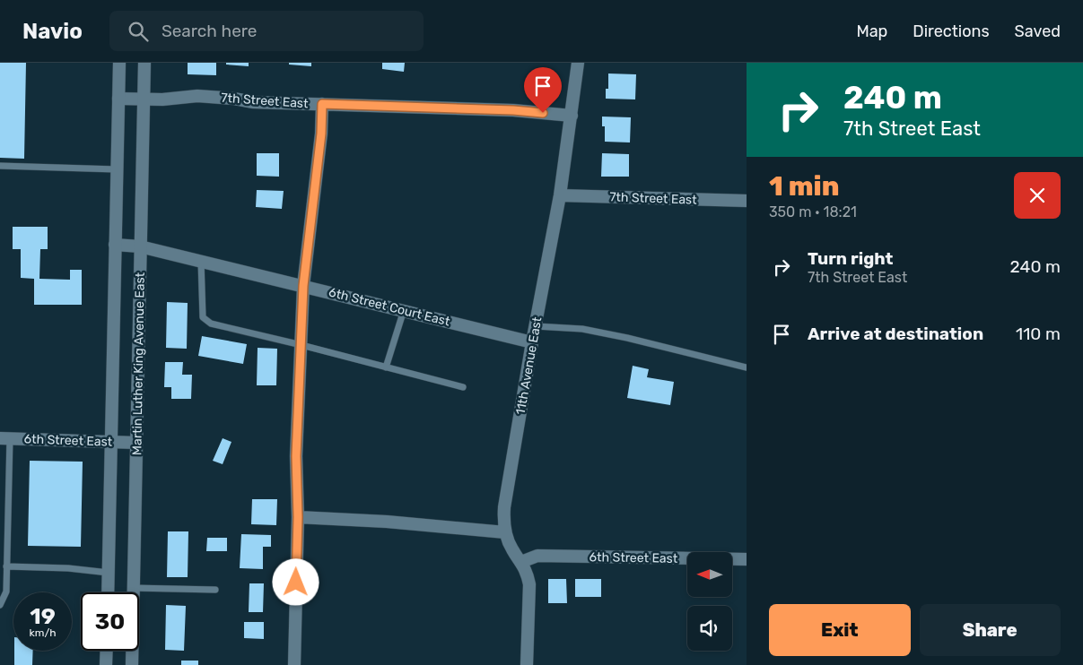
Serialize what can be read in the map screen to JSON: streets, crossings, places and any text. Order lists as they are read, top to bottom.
{
  "streets": {
    "street": [
      "7th Street East",
      "6th Street Court East",
      "Martin Luther King Avenue East",
      "11th Avenue East",
      "6th Street East"
    ]
  },
  "crossings": [
    ["7th Street East", "Martin Luther King Avenue East"],
    ["7th Street East", "11th Avenue East"],
    ["6th Street Court East", "Martin Luther King Avenue East"],
    ["6th Street Court East", "11th Avenue East"],
    ["Martin Luther King Avenue East", "6th Street East"],
    ["11th Avenue East", "6th Street East"]
  ],
  "north": "left",
  "page": {
    "header": "Navio",
    "search": "Search here",
    "nav": ["Map", "Directions", "Saved"],
    "turn": ["240 m", "7th Street East"],
    "heading": ["1 min", "350 m · 18:21"],
    "list": [
      {
        "name": "Turn right",
        "note": "7th Street East",
        "value": "240 m"
      },
      {
        "name": "Arrive at destination",
        "value": "110 m"
      }
    ],
    "speed": "19 km/h",
    "limit": "30",
    "buttons": ["Exit", "Share"]
  }
}
